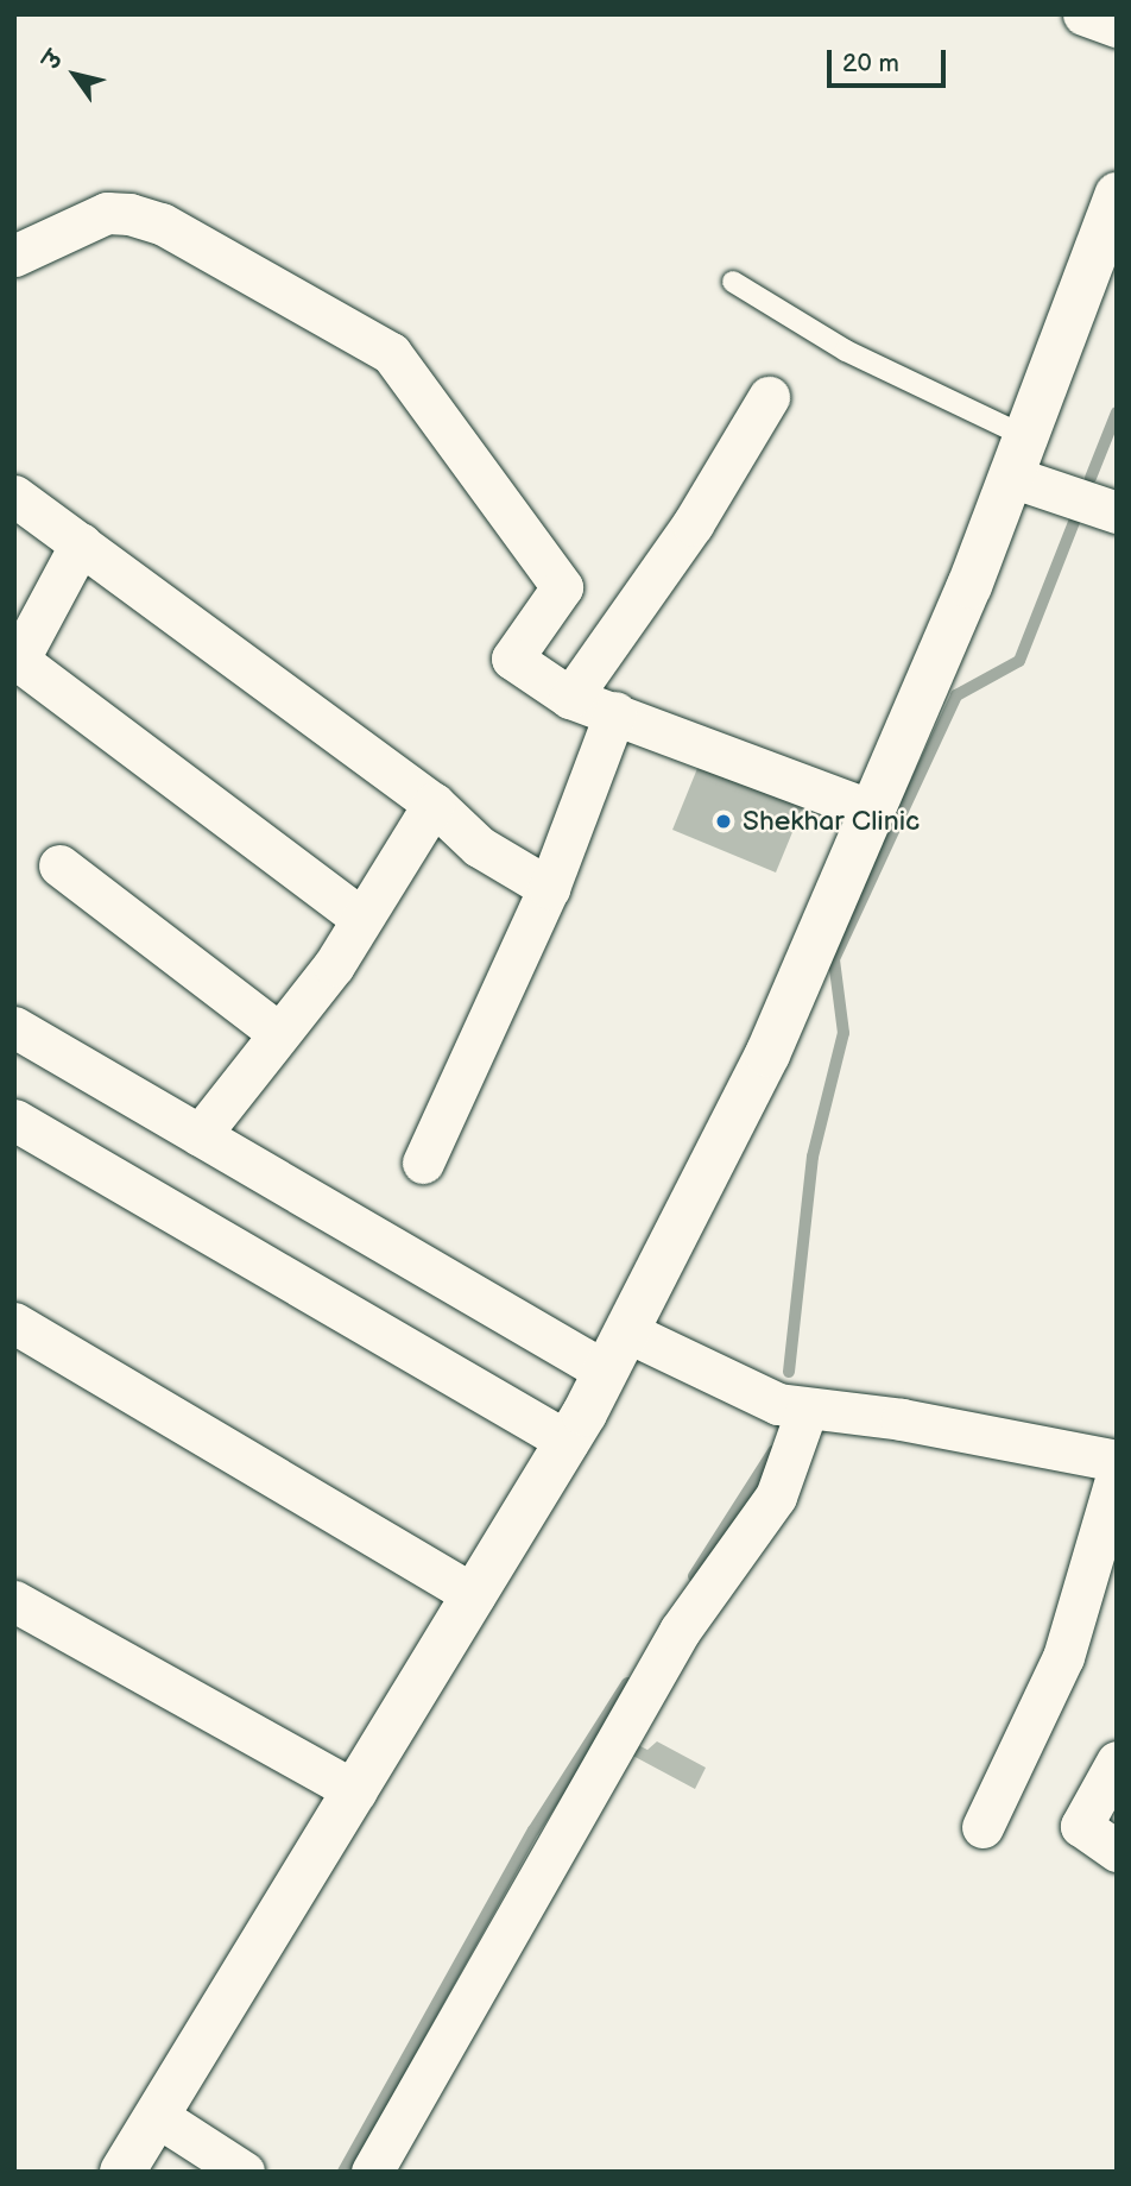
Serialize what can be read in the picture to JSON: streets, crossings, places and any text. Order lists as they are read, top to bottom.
{
  "places": ["Shekhar Clinic"],
  "scale_bar": "20 m",
  "north": "top left"
}
